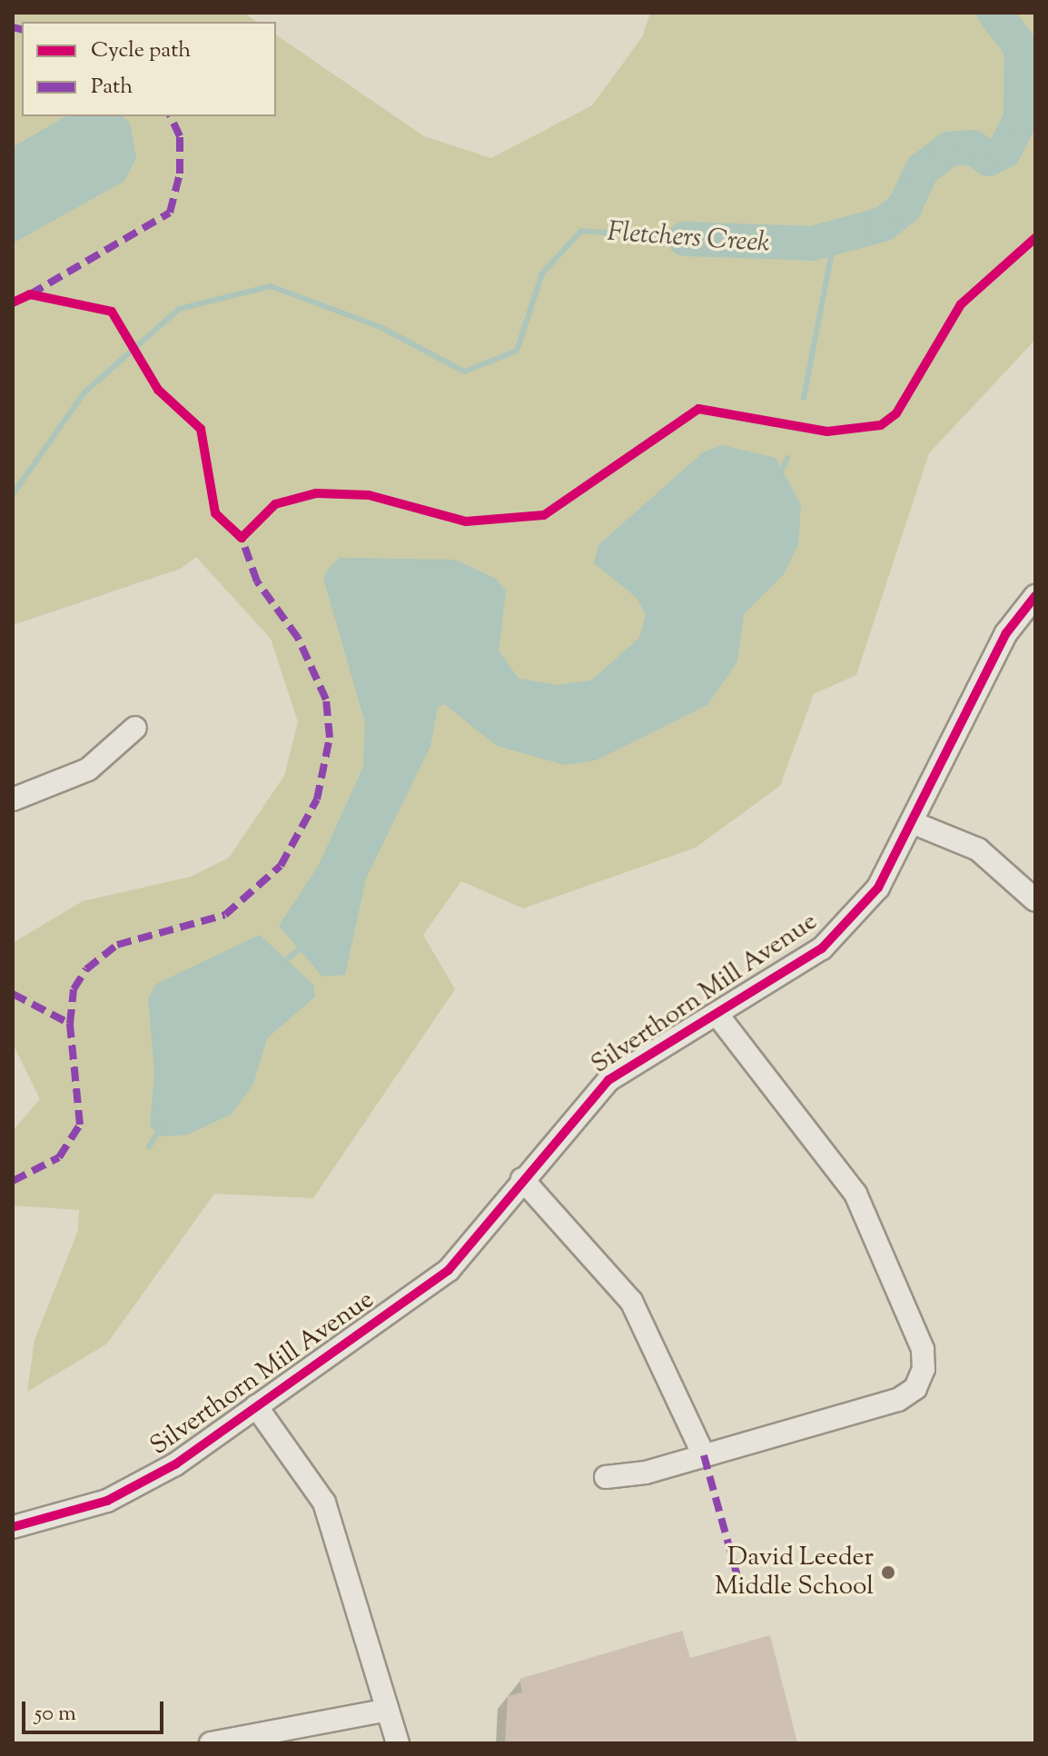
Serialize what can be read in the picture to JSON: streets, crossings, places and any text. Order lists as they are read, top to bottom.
{
  "streets": {
    "street": ["Silverthorn Mill Avenue"]
  },
  "water": ["Fletchers Creek"],
  "places": ["David Leeder Middle School"],
  "legend": ["Cycle path", "Path"],
  "scale_bar": "50 m"
}
